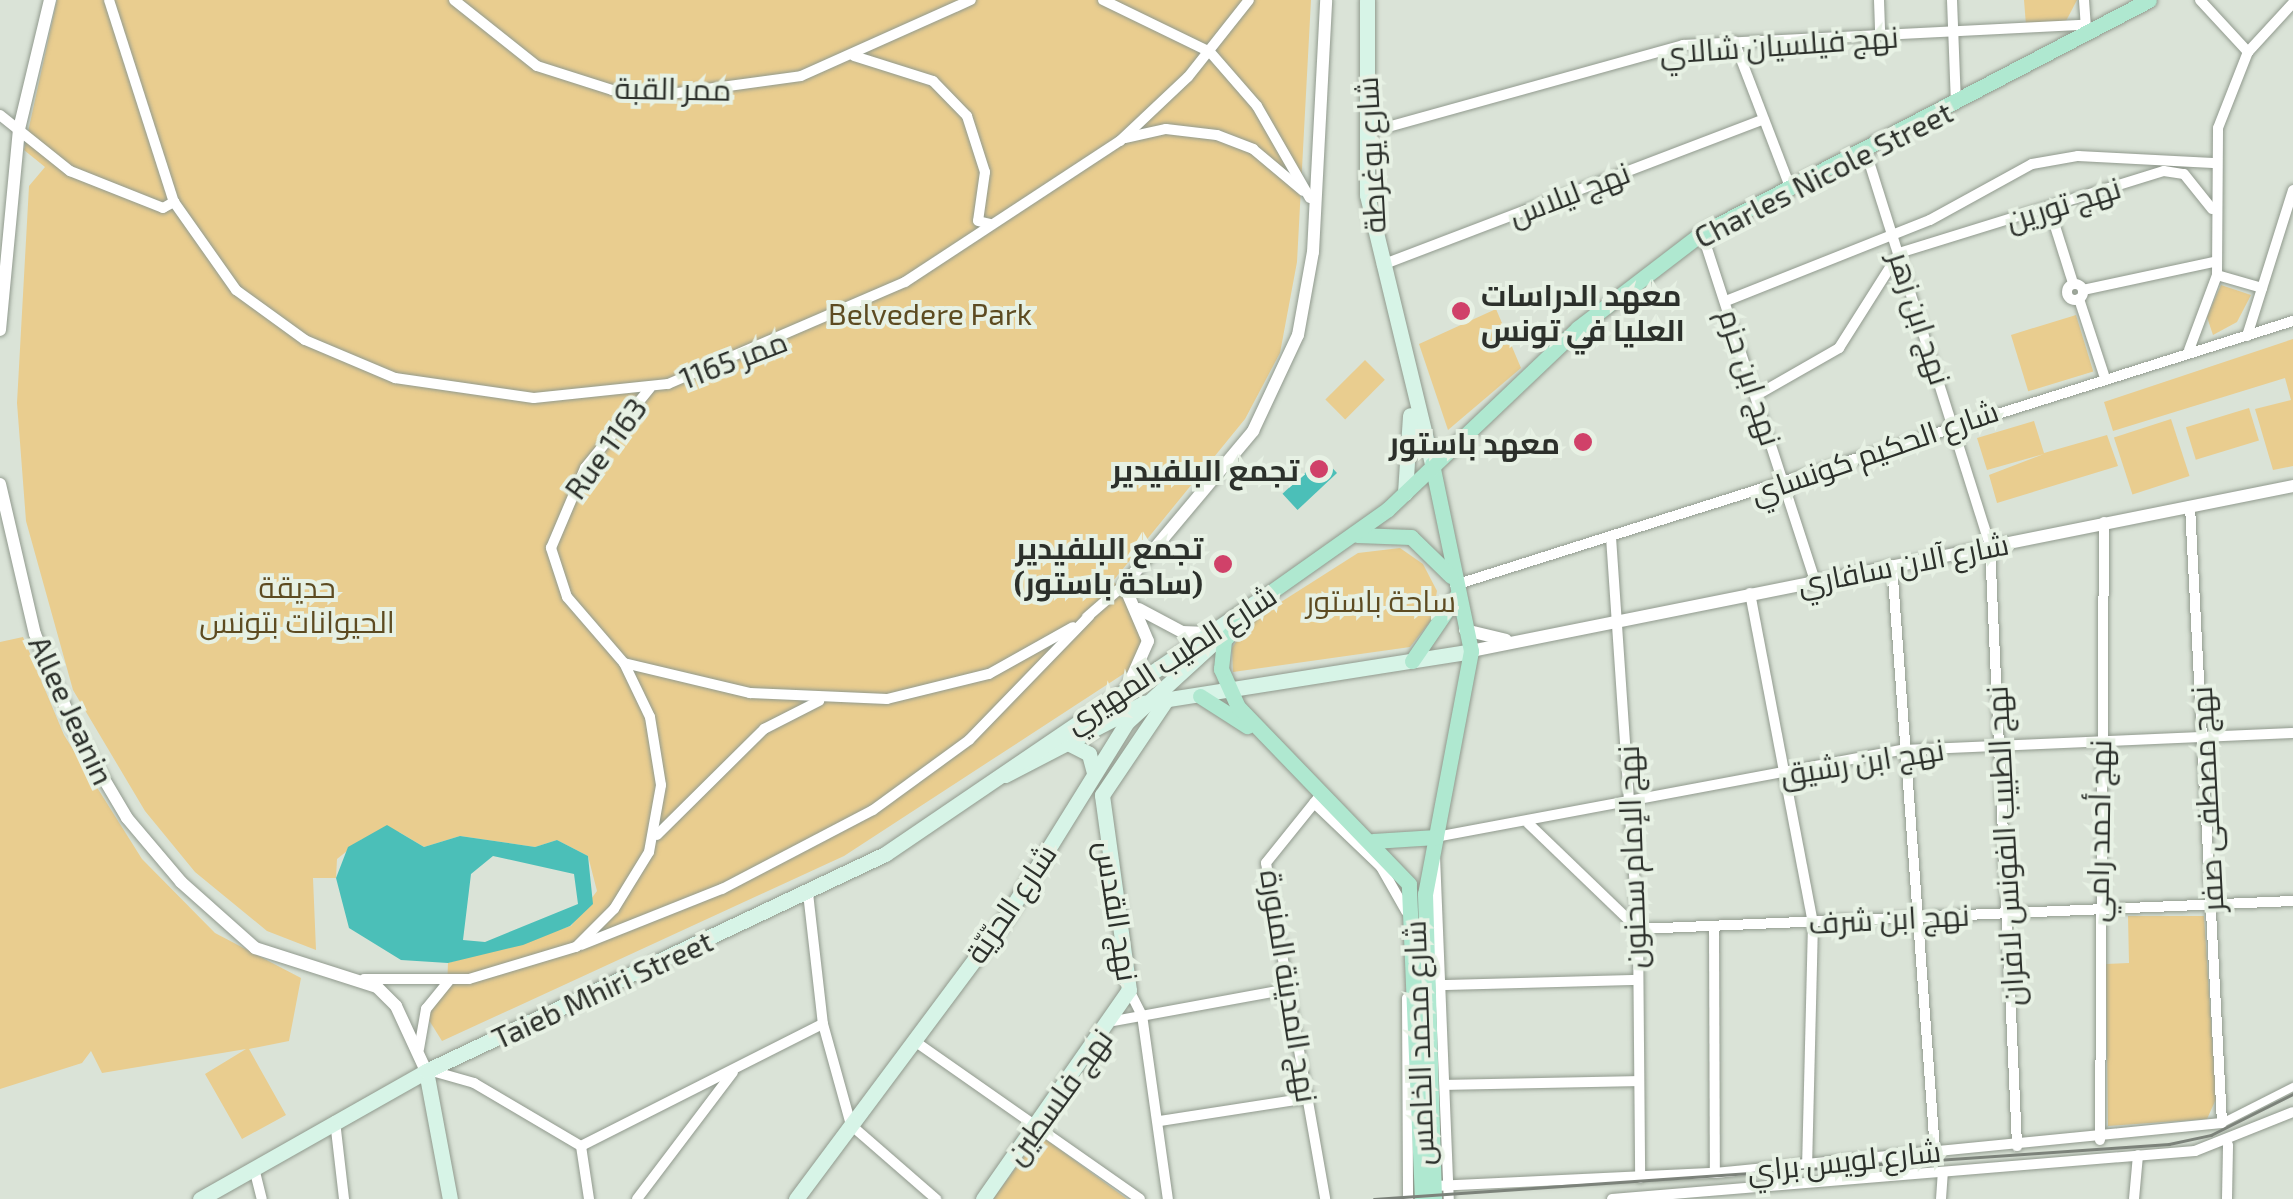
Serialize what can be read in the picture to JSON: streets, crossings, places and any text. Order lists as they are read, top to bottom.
{
  "streets": {
    "main road": [
      "شارع يوغرطة",
      "Charles Nicole Street",
      "شارع الطيب المهيري",
      "شارع الحرّيّة",
      "نهج القدس",
      "Taieb Mhiri Street",
      "شارع محمد الخامس",
      "نهج فلسطين"
    ],
    "street": [
      "نهج فيلسيان شالاي",
      "ممر القبة",
      "نهج ليلاس",
      "نهج تورين",
      "نهج ابن زهر",
      "ممر 1165",
      "نهج ابن حزم",
      "Rue 1163",
      "شارع الحكيم كونساي",
      "شارع آلان سافاري",
      "Allee Jeanin",
      "نهج ابن رشيق",
      "نهج مصطفى صفر",
      "نهج أحمد رامي",
      "نهج الطبيب الفونس لافران",
      "نهج الإمام سحنون",
      "نهج ابن شرف",
      "نهج المدينة المنورة",
      "شارع لويس براي"
    ]
  },
  "crossings": [
    ["نهج فيلسيان شالاي", "شارع يوغرطة"],
    ["نهج فيلسيان شالاي", "Charles Nicole Street"],
    ["شارع يوغرطة", "Charles Nicole Street"],
    ["شارع يوغرطة", "نهج ليلاس"],
    ["شارع يوغرطة", "شارع الطيب المهيري"],
    ["Charles Nicole Street", "نهج ابن زهر"],
    ["Charles Nicole Street", "نهج ابن حزم"],
    ["Charles Nicole Street", "شارع الطيب المهيري"],
    ["نهج تورين", "نهج ابن زهر"],
    ["نهج تورين", "نهج ابن حزم"],
    ["نهج ابن زهر", "شارع الحكيم كونساي"],
    ["نهج ابن زهر", "شارع آلان سافاري"],
    ["نهج ابن زهر", "نهج الطبيب الفونس لافران"],
    ["ممر 1165", "Rue 1163"],
    ["نهج ابن حزم", "شارع الحكيم كونساي"],
    ["نهج ابن حزم", "شارع آلان سافاري"],
    ["شارع الحكيم كونساي", "نهج الإمام سحنون"],
    ["شارع آلان سافاري", "نهج مصطفى صفر"],
    ["شارع آلان سافاري", "نهج أحمد رامي"],
    ["شارع آلان سافاري", "نهج الطبيب الفونس لافران"],
    ["شارع آلان سافاري", "نهج الإمام سحنون"],
    ["شارع آلان سافاري", "شارع محمد الخامس"],
    ["شارع الطيب المهيري", "Taieb Mhiri Street"],
    ["نهج ابن رشيق", "نهج مصطفى صفر"],
    ["نهج ابن رشيق", "نهج أحمد رامي"],
    ["نهج ابن رشيق", "نهج الطبيب الفونس لافران"],
    ["نهج ابن رشيق", "نهج الإمام سحنون"],
    ["نهج ابن رشيق", "شارع محمد الخامس"],
    ["نهج مصطفى صفر", "نهج ابن شرف"],
    ["نهج مصطفى صفر", "شارع لويس براي"],
    ["نهج أحمد رامي", "نهج ابن شرف"],
    ["نهج أحمد رامي", "شارع لويس براي"],
    ["نهج الطبيب الفونس لافران", "نهج ابن شرف"],
    ["نهج الطبيب الفونس لافران", "شارع لويس براي"],
    ["نهج الإمام سحنون", "نهج ابن شرف"],
    ["نهج الإمام سحنون", "شارع لويس براي"],
    ["نهج القدس", "نهج فلسطين"],
    ["نهج المدينة المنورة", "شارع محمد الخامس"],
    ["شارع محمد الخامس", "شارع لويس براي"]
  ],
  "parks": ["Belvedere Park", "حديقة الحيوانات بتونس", "ساحة باستور"],
  "places": [
    "معهد الدراسات العليا في تونس",
    "معهد باستور",
    "تجمع البلفيدير",
    "تجمع البلفيدير (ساحة باستور)"
  ]
}
